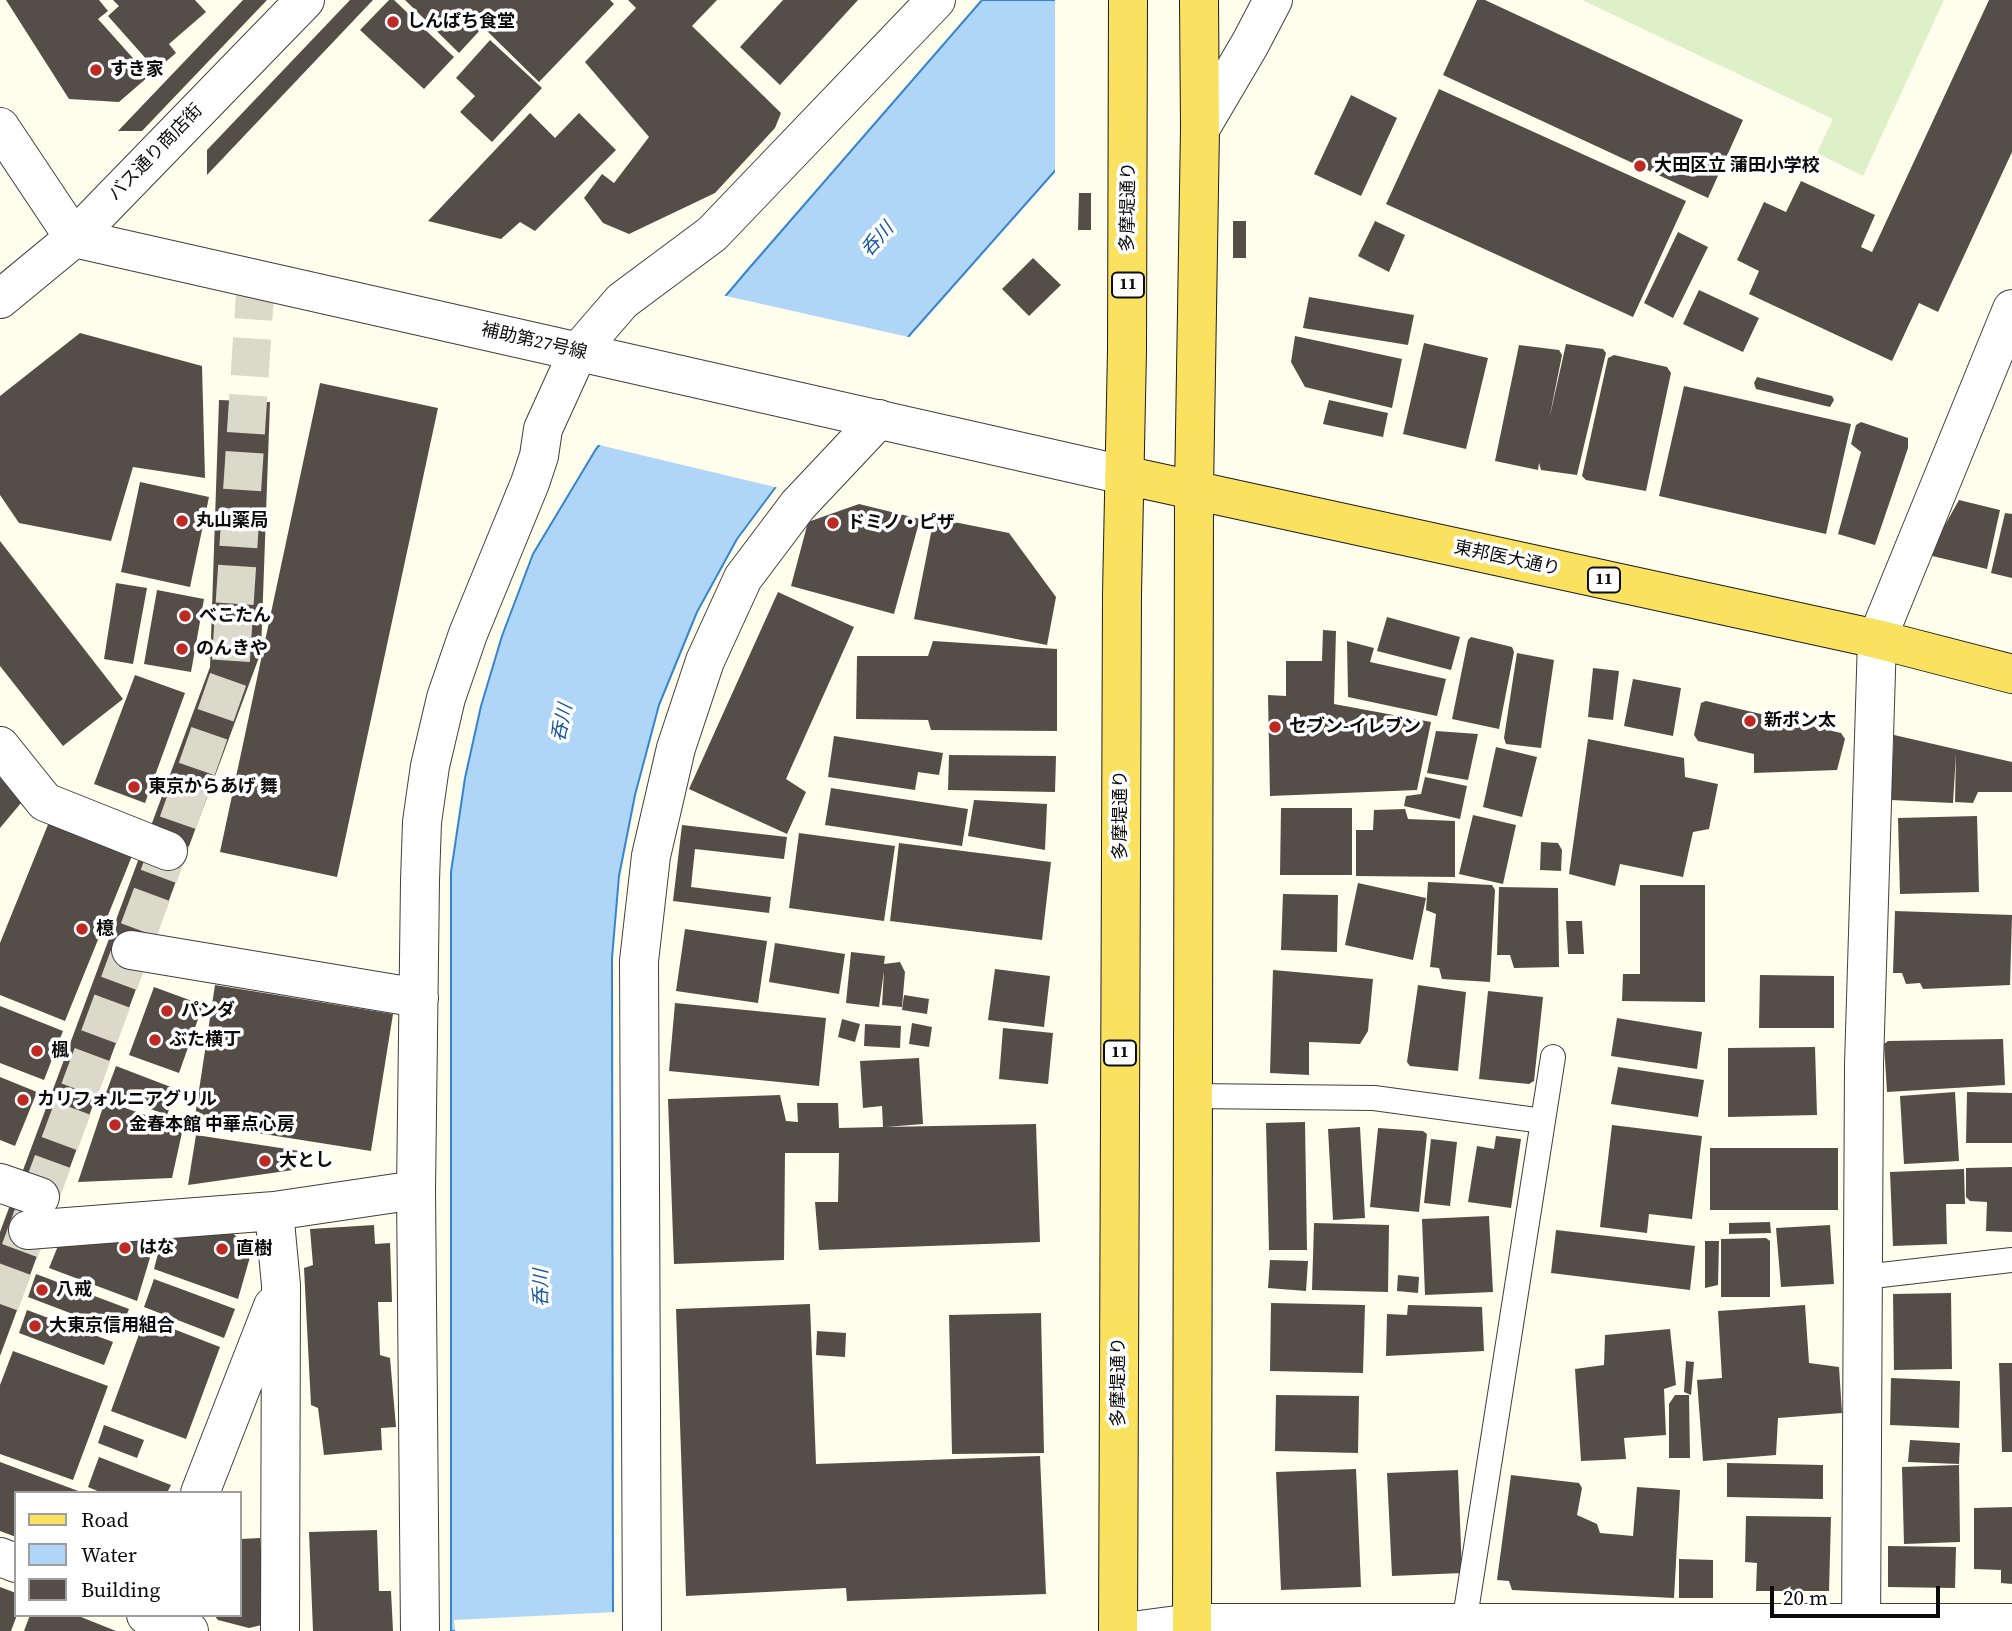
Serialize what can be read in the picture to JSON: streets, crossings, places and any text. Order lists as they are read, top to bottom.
{
  "streets": {
    "main road": ["多摩堤通り", "11", "東邦医大通り"],
    "street": ["バス通り商店街", "補助第27号線"]
  },
  "crossings": [
    ["バス通り商店街", "補助第27号線"],
    ["多摩堤通り", "補助第27号線"],
    ["多摩堤通り", "東邦医大通り"],
    ["補助第27号線", "東邦医大通り"]
  ],
  "water": ["呑川"],
  "places": [
    "しんぱち食堂",
    "すき家",
    "大田区立 蒲田小学校",
    "丸山薬局",
    "ドミノ・ピザ",
    "べこたん",
    "のんきや",
    "新ポン太",
    "セブン-イレブン",
    "東京からあげ 舞",
    "檍",
    "パンダ",
    "ぶた横丁",
    "楓",
    "カリフォルニアグリル",
    "金春本館 中華点心房",
    "大とし",
    "はな",
    "直樹",
    "八戒",
    "大東京信用組合"
  ],
  "legend": ["Road", "Water", "Building"],
  "scale_bar": "20 m"
}
